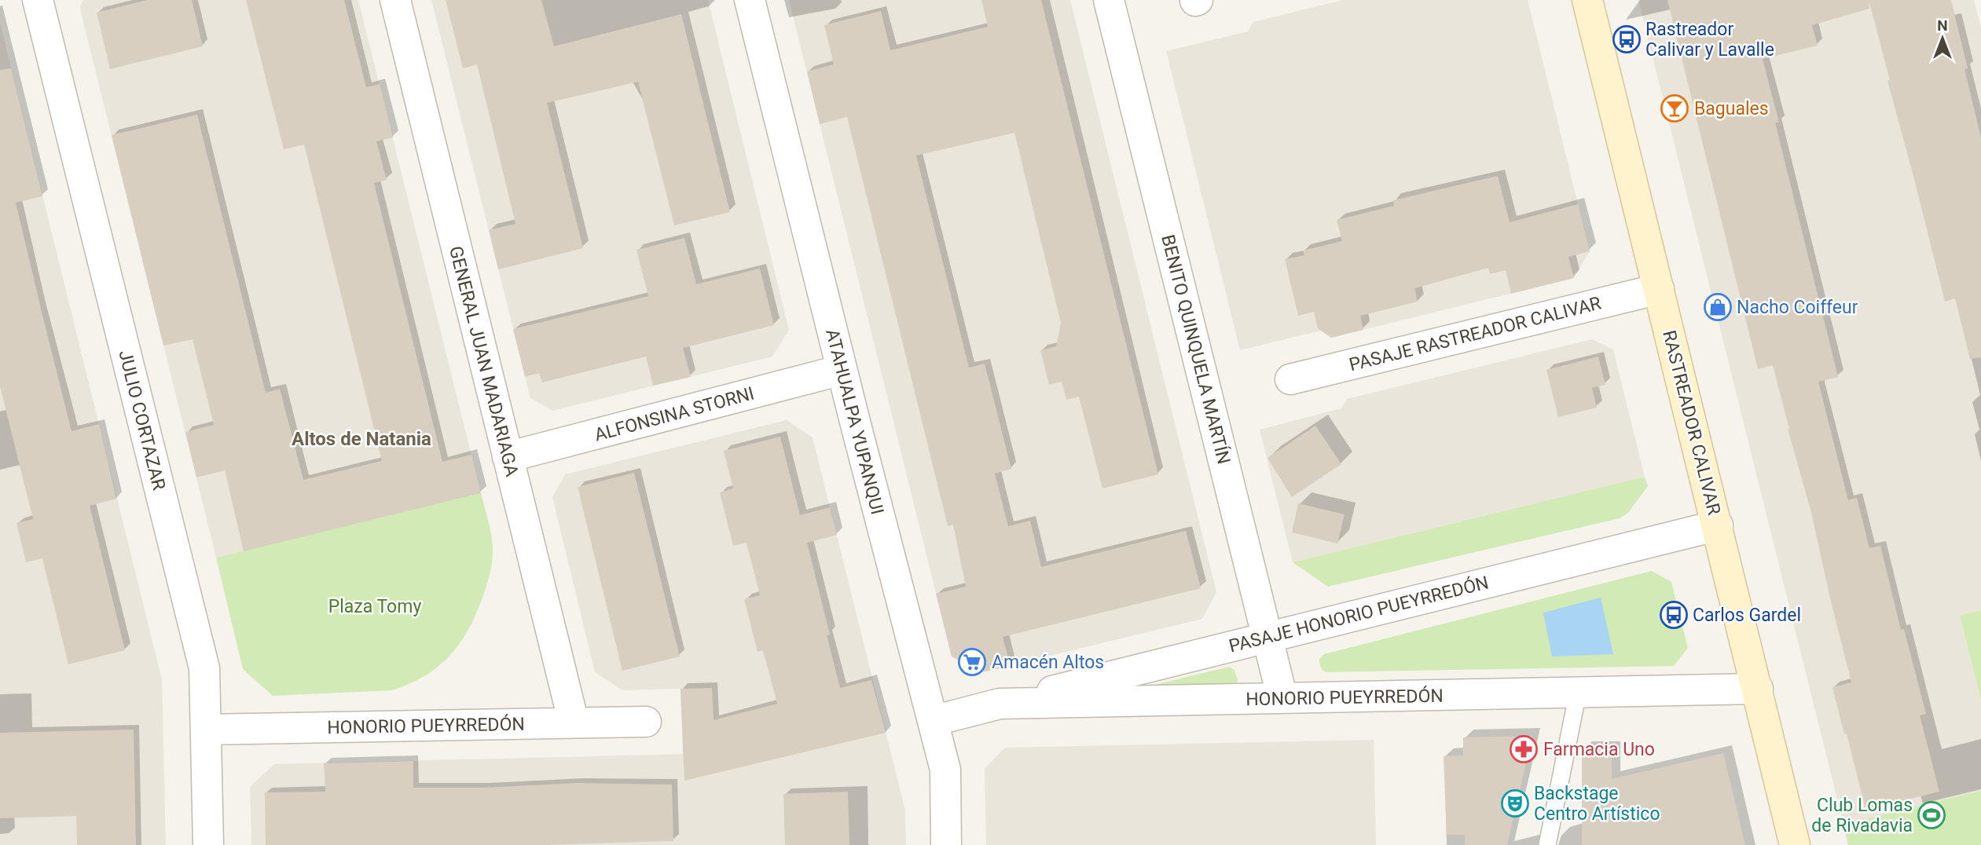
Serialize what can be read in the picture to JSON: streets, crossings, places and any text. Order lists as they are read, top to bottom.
{
  "streets": {
    "main road": ["RASTREADOR CALIVAR"],
    "street": [
      "PASAJE RASTREADOR CALIVAR",
      "BENITO QUINQUELA MARTÍN",
      "GENERAL JUAN MADARIAGA",
      "ALFONSINA STORNI",
      "JULIO CORTAZAR",
      "ATAHUALPA YUPANQUI",
      "PASAJE HONORIO PUEYRREDÓN",
      "HONORIO PUEYRREDÓN"
    ]
  },
  "crossings": [
    ["PASAJE RASTREADOR CALIVAR", "RASTREADOR CALIVAR"],
    ["BENITO QUINQUELA MARTÍN", "PASAJE HONORIO PUEYRREDÓN"],
    ["BENITO QUINQUELA MARTÍN", "HONORIO PUEYRREDÓN"],
    ["GENERAL JUAN MADARIAGA", "ALFONSINA STORNI"],
    ["GENERAL JUAN MADARIAGA", "HONORIO PUEYRREDÓN"],
    ["ALFONSINA STORNI", "ATAHUALPA YUPANQUI"],
    ["JULIO CORTAZAR", "HONORIO PUEYRREDÓN"],
    ["ATAHUALPA YUPANQUI", "HONORIO PUEYRREDÓN"],
    ["RASTREADOR CALIVAR", "PASAJE HONORIO PUEYRREDÓN"],
    ["RASTREADOR CALIVAR", "HONORIO PUEYRREDÓN"],
    ["PASAJE HONORIO PUEYRREDÓN", "HONORIO PUEYRREDÓN"]
  ],
  "districts": ["Altos de Natania"],
  "parks": ["Plaza Tomy"],
  "places": {
    "bus stop": ["Rastreador Calivar y Lavalle", "Carlos Gardel"],
    "bar": ["Baguales"],
    "shop": ["Nacho Coiffeur"],
    "supermarket": ["Amacén Altos"],
    "pharmacy": ["Farmacia Uno"],
    "theatre": ["Backstage Centro Artístico"],
    "sports": ["Club Lomas de Rivadavia"]
  },
  "north": "top"
}
